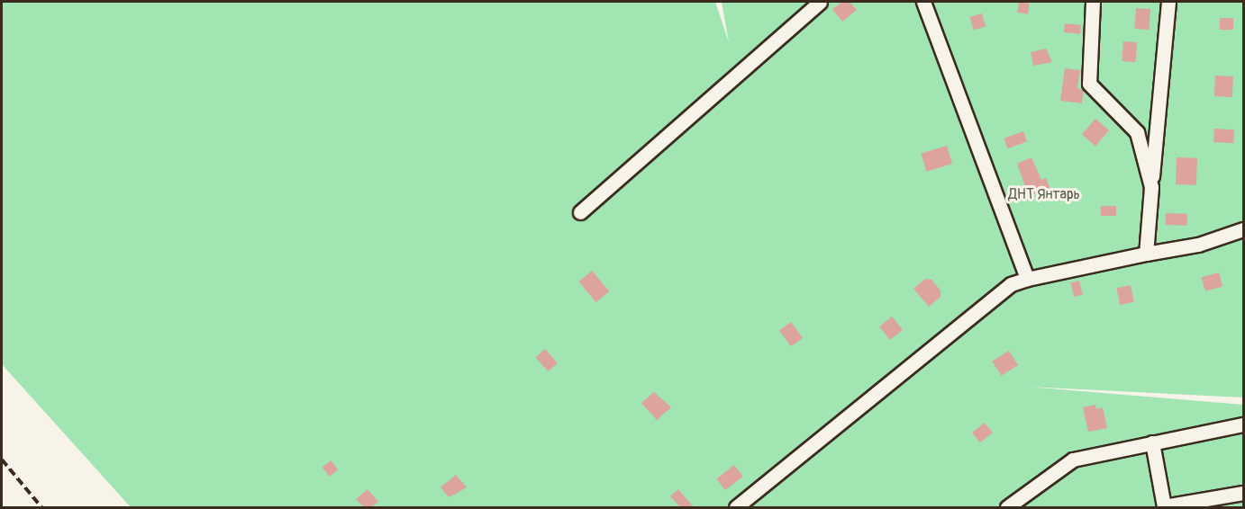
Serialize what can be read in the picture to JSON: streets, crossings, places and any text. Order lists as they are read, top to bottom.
{
  "parks": ["ДНТ Янтарь"]
}
